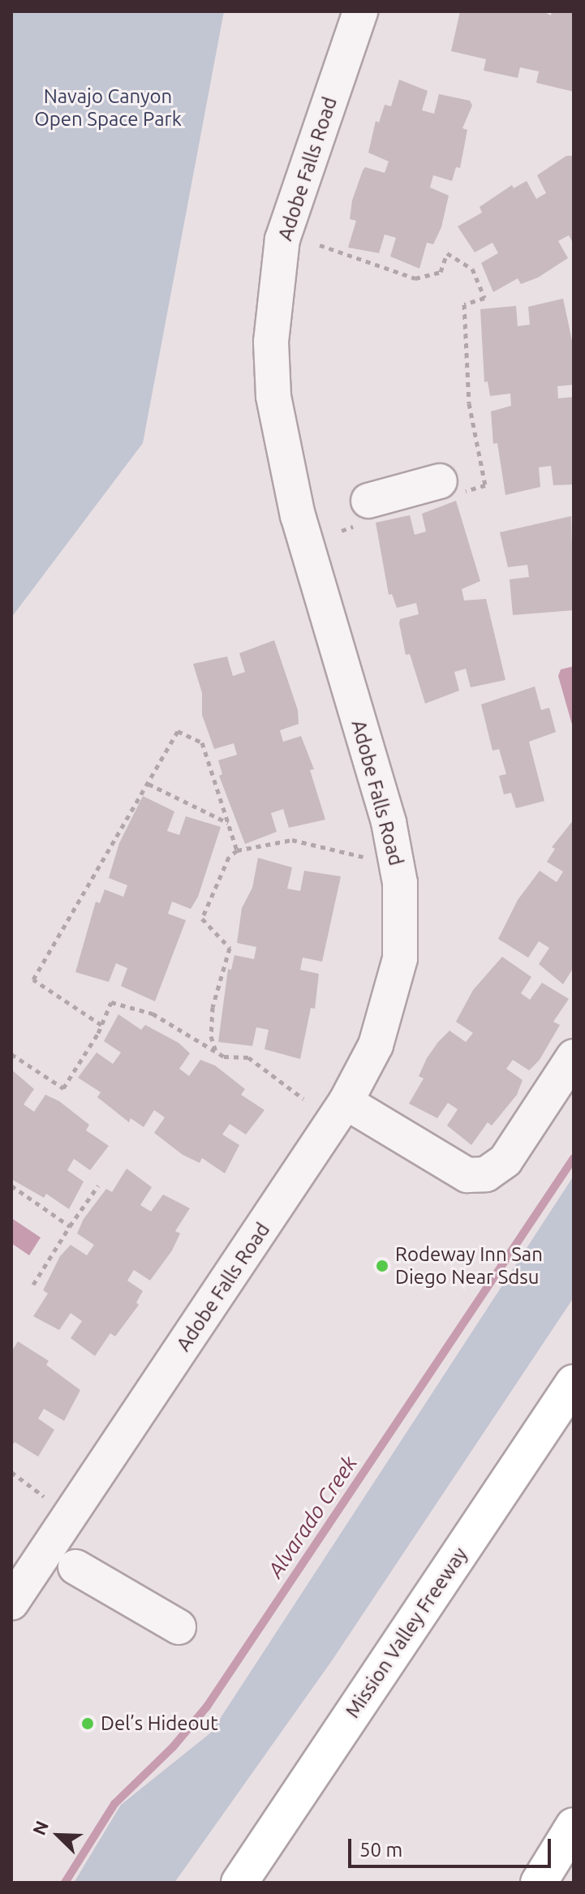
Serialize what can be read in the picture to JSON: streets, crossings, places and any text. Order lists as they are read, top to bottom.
{
  "streets": {
    "highway": ["Mission Valley Freeway"],
    "street": ["Adobe Falls Road"]
  },
  "water": ["Alvarado Creek"],
  "parks": ["Navajo Canyon Open Space Park"],
  "places": ["Rodeway Inn San Diego Near Sdsu", "Del’s Hideout"],
  "scale_bar": "50 m",
  "north": "top left"
}
